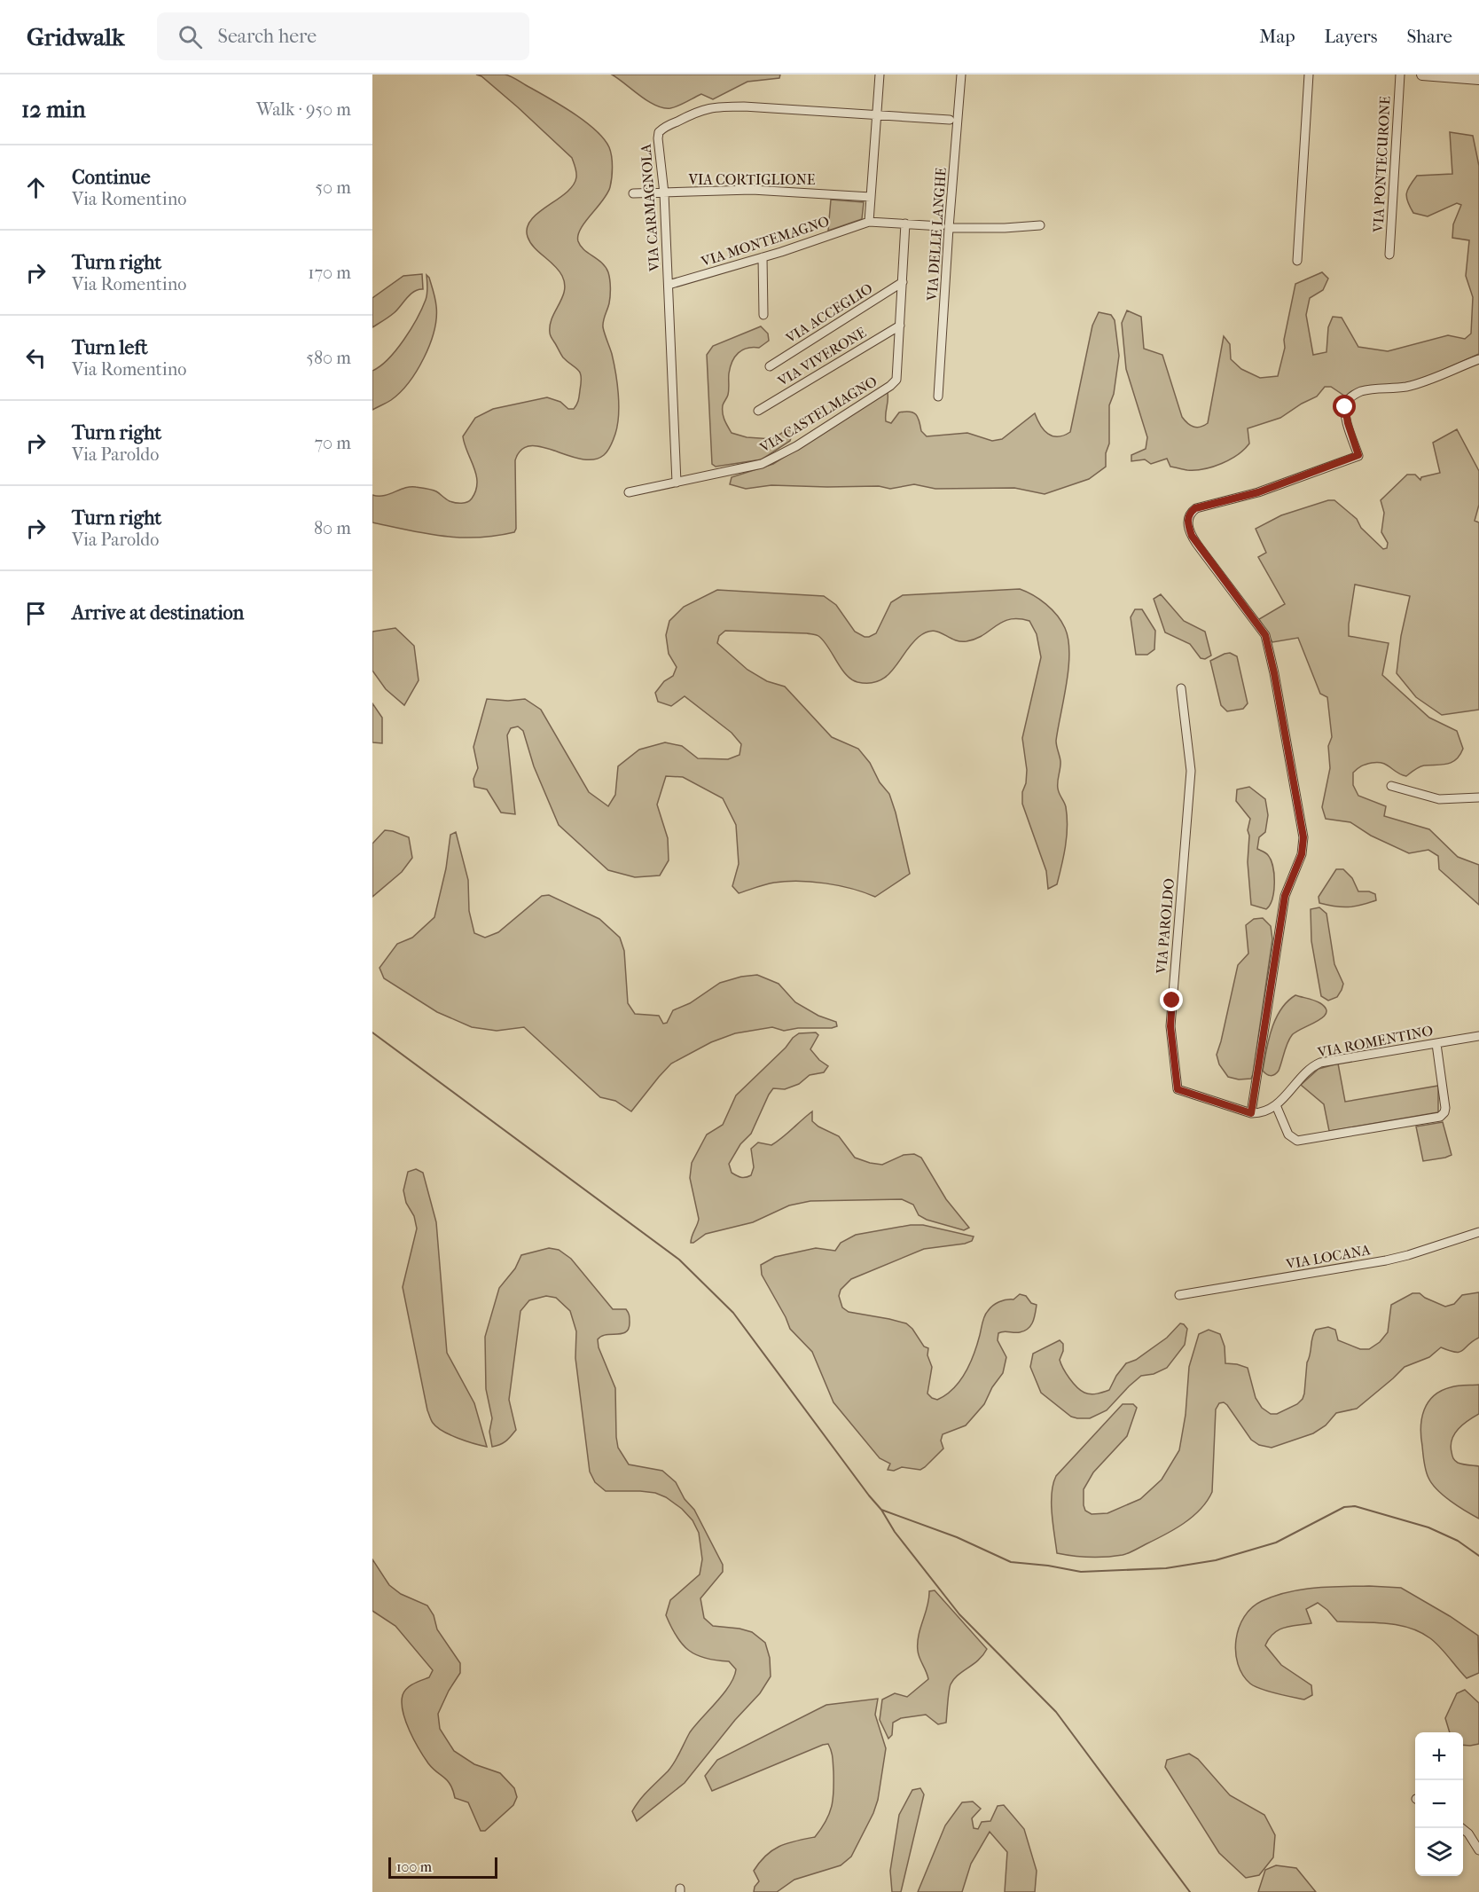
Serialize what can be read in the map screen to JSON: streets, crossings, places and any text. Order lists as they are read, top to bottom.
{
  "streets": {
    "street": [
      "VIA PONTECURONE",
      "VIA CORTIGLIONE",
      "VIA CARMAGNOLA",
      "VIA DELLE LANGHE",
      "VIA MONTEMAGNO",
      "VIA ACCEGLIO",
      "VIA VIVERONE",
      "VIA CASTELMAGNO",
      "VIA PAROLDO",
      "VIA ROMENTINO",
      "VIA LOCANA"
    ]
  },
  "crossings": [
    ["VIA CORTIGLIONE", "VIA CARMAGNOLA"],
    ["VIA CARMAGNOLA", "VIA MONTEMAGNO"],
    ["VIA CARMAGNOLA", "VIA CASTELMAGNO"],
    ["VIA ACCEGLIO", "VIA CASTELMAGNO"],
    ["VIA VIVERONE", "VIA CASTELMAGNO"],
    ["VIA PAROLDO", "VIA ROMENTINO"]
  ],
  "scale_bar": "100 m",
  "page": {
    "header": "Gridwalk",
    "search": "Search here",
    "nav": ["Map", "Layers", "Share"],
    "heading": ["12 min", "Walk · 950 m"],
    "list": [
      ["Continue", "Via Romentino", "50 m"],
      ["Turn right", "Via Romentino", "170 m"],
      ["Turn left", "Via Romentino", "580 m"],
      ["Turn right", "Via Paroldo", "70 m"],
      ["Turn right", "Via Paroldo", "80 m"],
      "Arrive at destination"
    ],
    "map_buttons": ["+", "−"],
    "scale": "100 m"
  }
}
